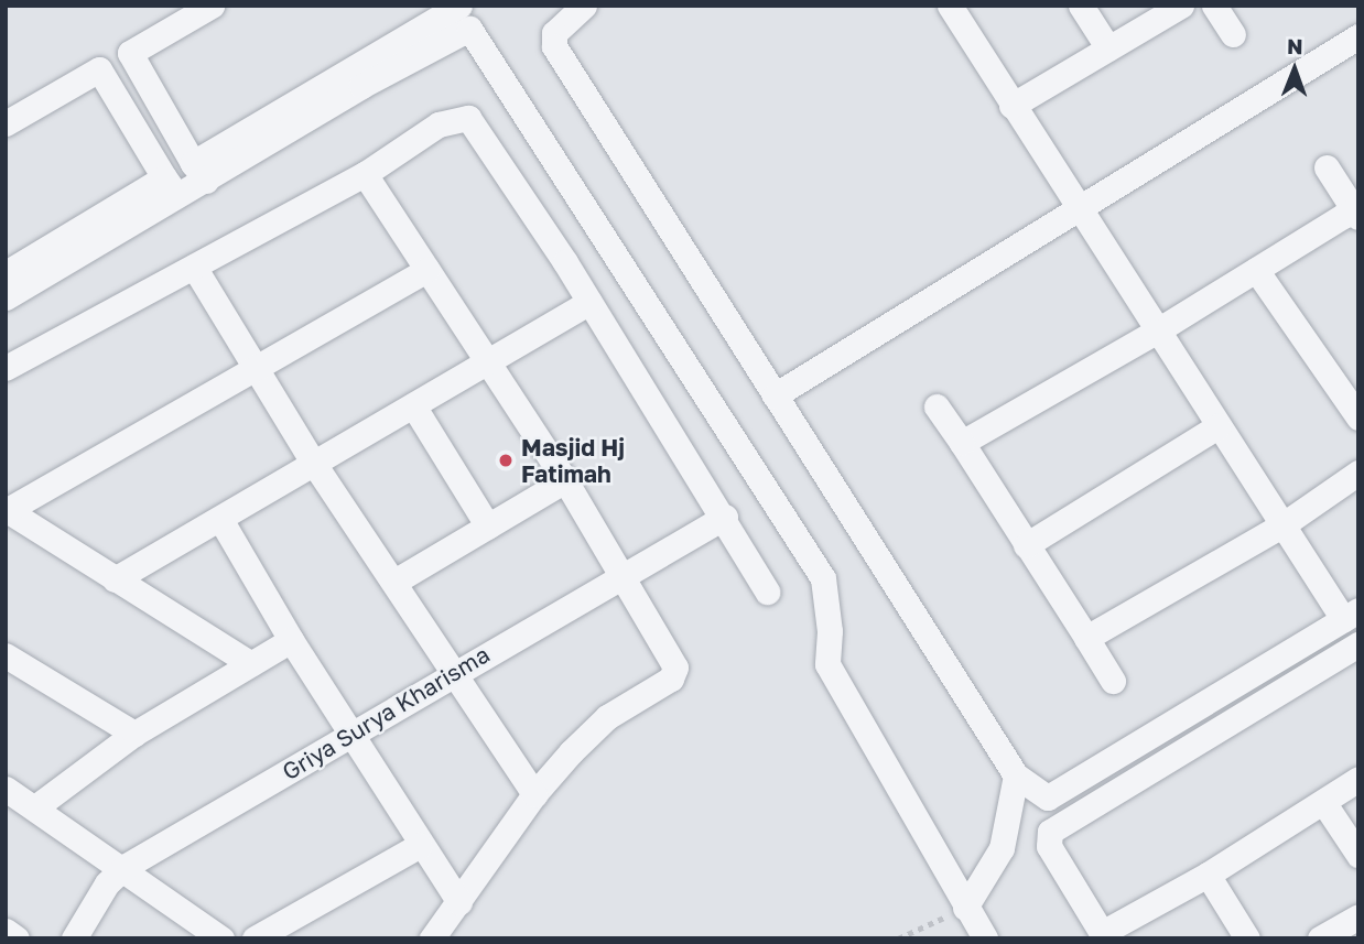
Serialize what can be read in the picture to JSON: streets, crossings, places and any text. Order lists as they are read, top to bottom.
{
  "streets": {
    "street": ["Griya Surya Kharisma"]
  },
  "places": ["Masjid Hj Fatimah"],
  "north": "top"
}
